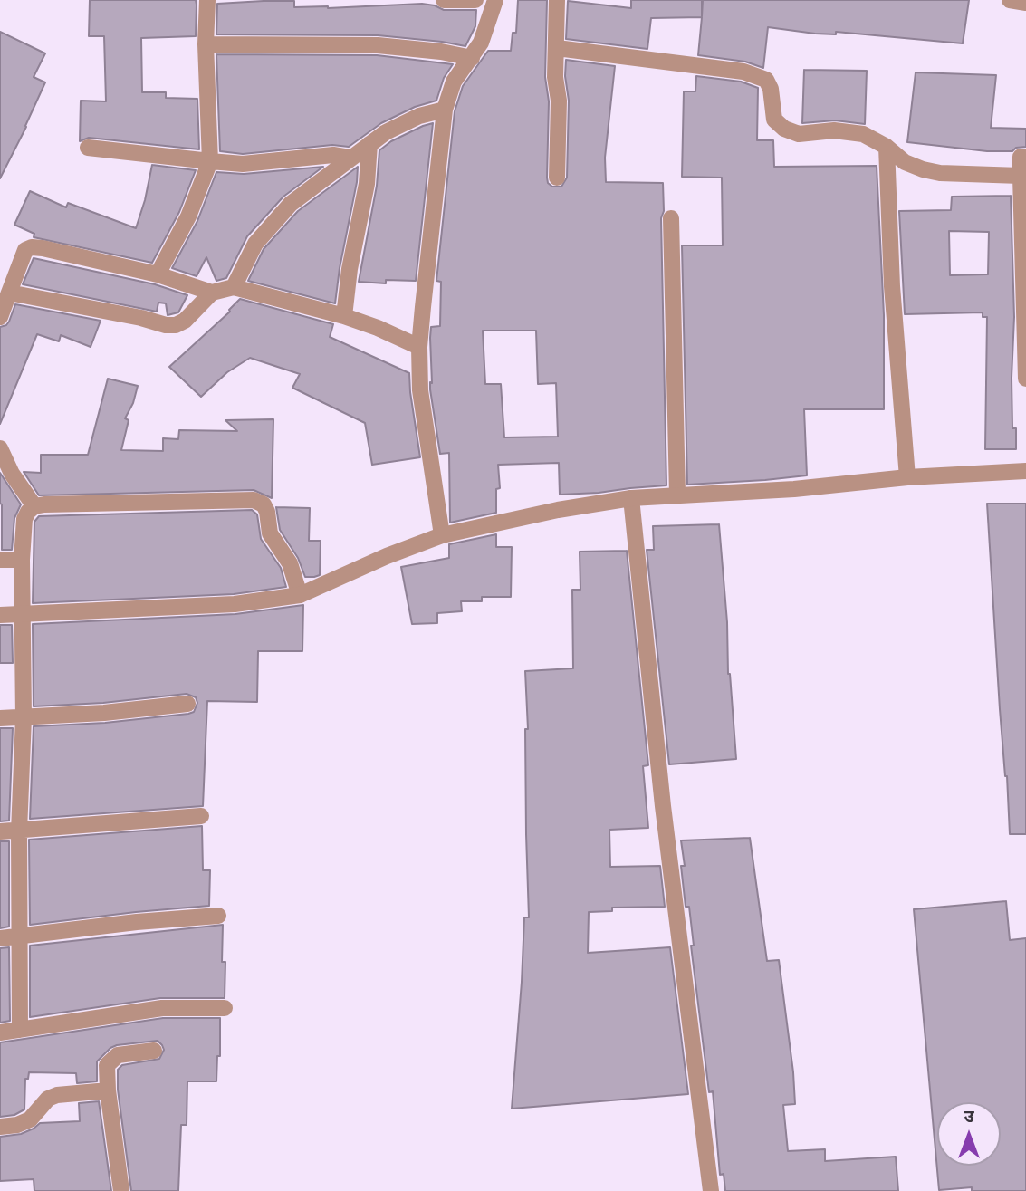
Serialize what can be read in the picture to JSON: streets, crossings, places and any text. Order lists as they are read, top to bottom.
{
  "north": "top"
}
